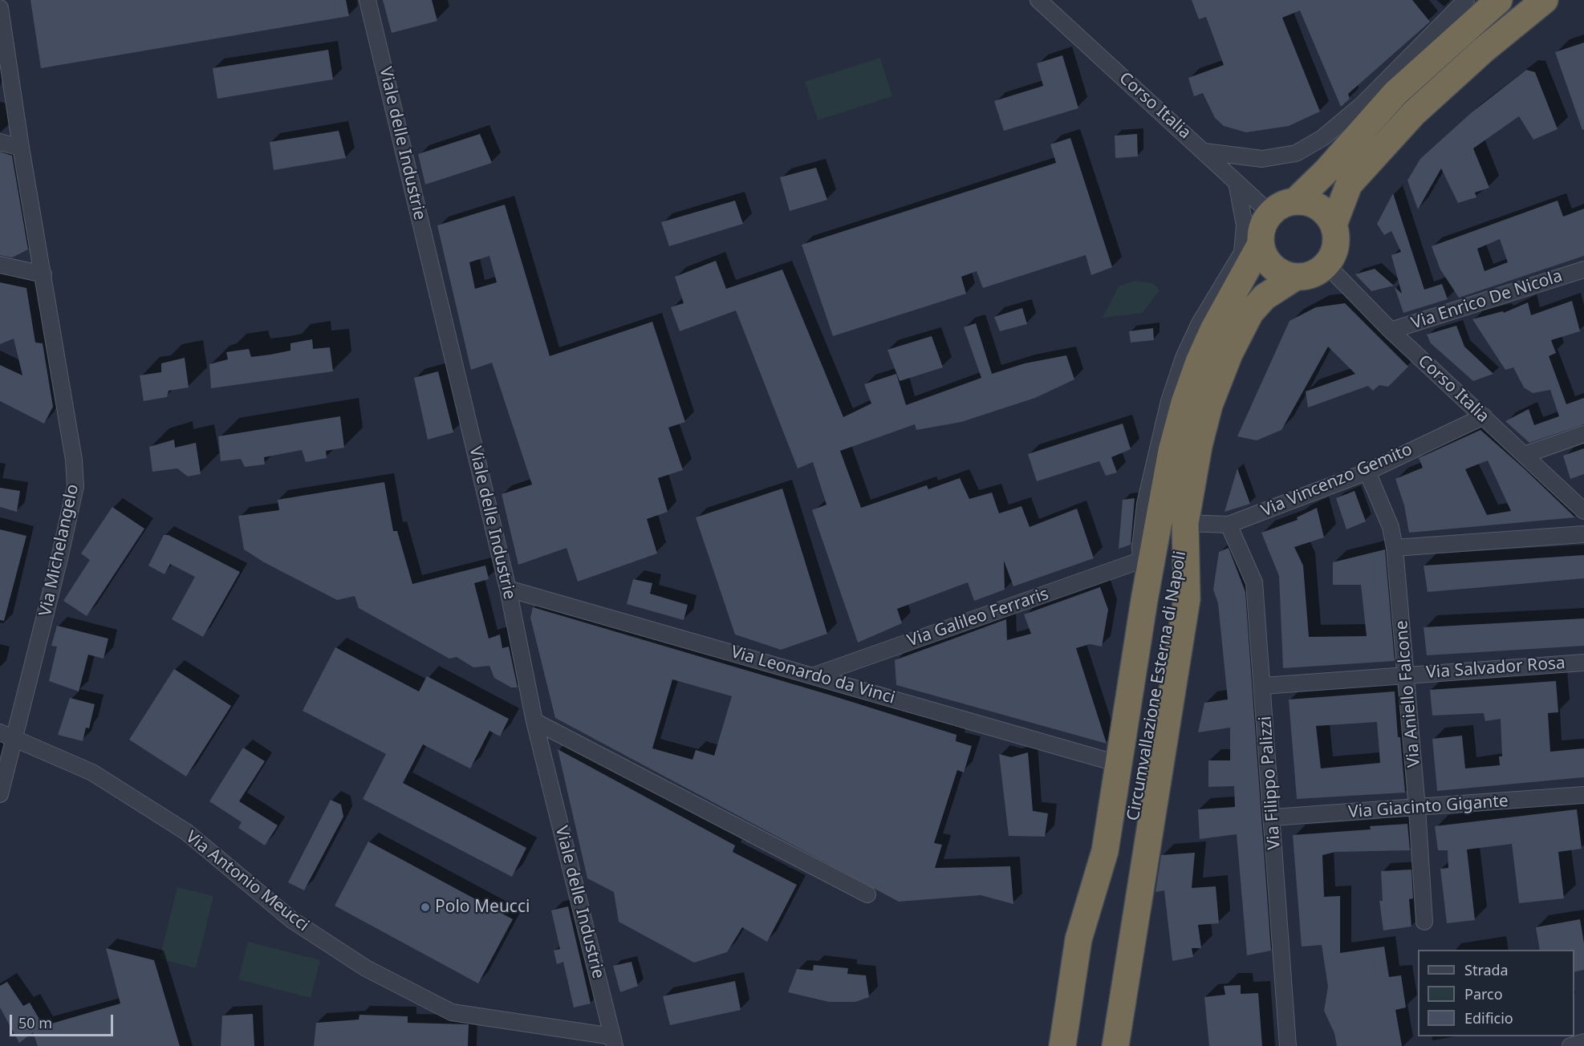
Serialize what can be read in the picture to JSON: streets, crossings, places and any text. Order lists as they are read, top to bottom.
{
  "streets": {
    "highway": ["Circumvallazione Esterna di Napoli"],
    "street": [
      "Corso Italia",
      "Viale delle Industrie",
      "Via Enrico De Nicola",
      "Via Vincenzo Gemito",
      "Via Michelangelo",
      "Via Galileo Ferraris",
      "Via Salvador Rosa",
      "Via Leonardo da Vinci",
      "Via Aniello Falcone",
      "Via Filippo Palizzi",
      "Via Giacinto Gigante",
      "Via Antonio Meucci"
    ]
  },
  "crossings": [
    ["Corso Italia", "Via Enrico De Nicola"],
    ["Corso Italia", "Via Vincenzo Gemito"],
    ["Corso Italia", "Circumvallazione Esterna di Napoli"],
    ["Viale delle Industrie", "Via Leonardo da Vinci"],
    ["Viale delle Industrie", "Via Antonio Meucci"],
    ["Via Vincenzo Gemito", "Circumvallazione Esterna di Napoli"],
    ["Via Vincenzo Gemito", "Via Aniello Falcone"],
    ["Via Vincenzo Gemito", "Via Filippo Palizzi"],
    ["Via Michelangelo", "Via Antonio Meucci"],
    ["Via Galileo Ferraris", "Via Leonardo da Vinci"],
    ["Via Salvador Rosa", "Via Aniello Falcone"],
    ["Via Salvador Rosa", "Via Filippo Palizzi"],
    ["Via Leonardo da Vinci", "Circumvallazione Esterna di Napoli"],
    ["Via Aniello Falcone", "Via Giacinto Gigante"],
    ["Via Filippo Palizzi", "Via Giacinto Gigante"]
  ],
  "places": ["Polo Meucci"],
  "legend": ["Strada", "Parco", "Edificio"],
  "scale_bar": "50 m"
}
